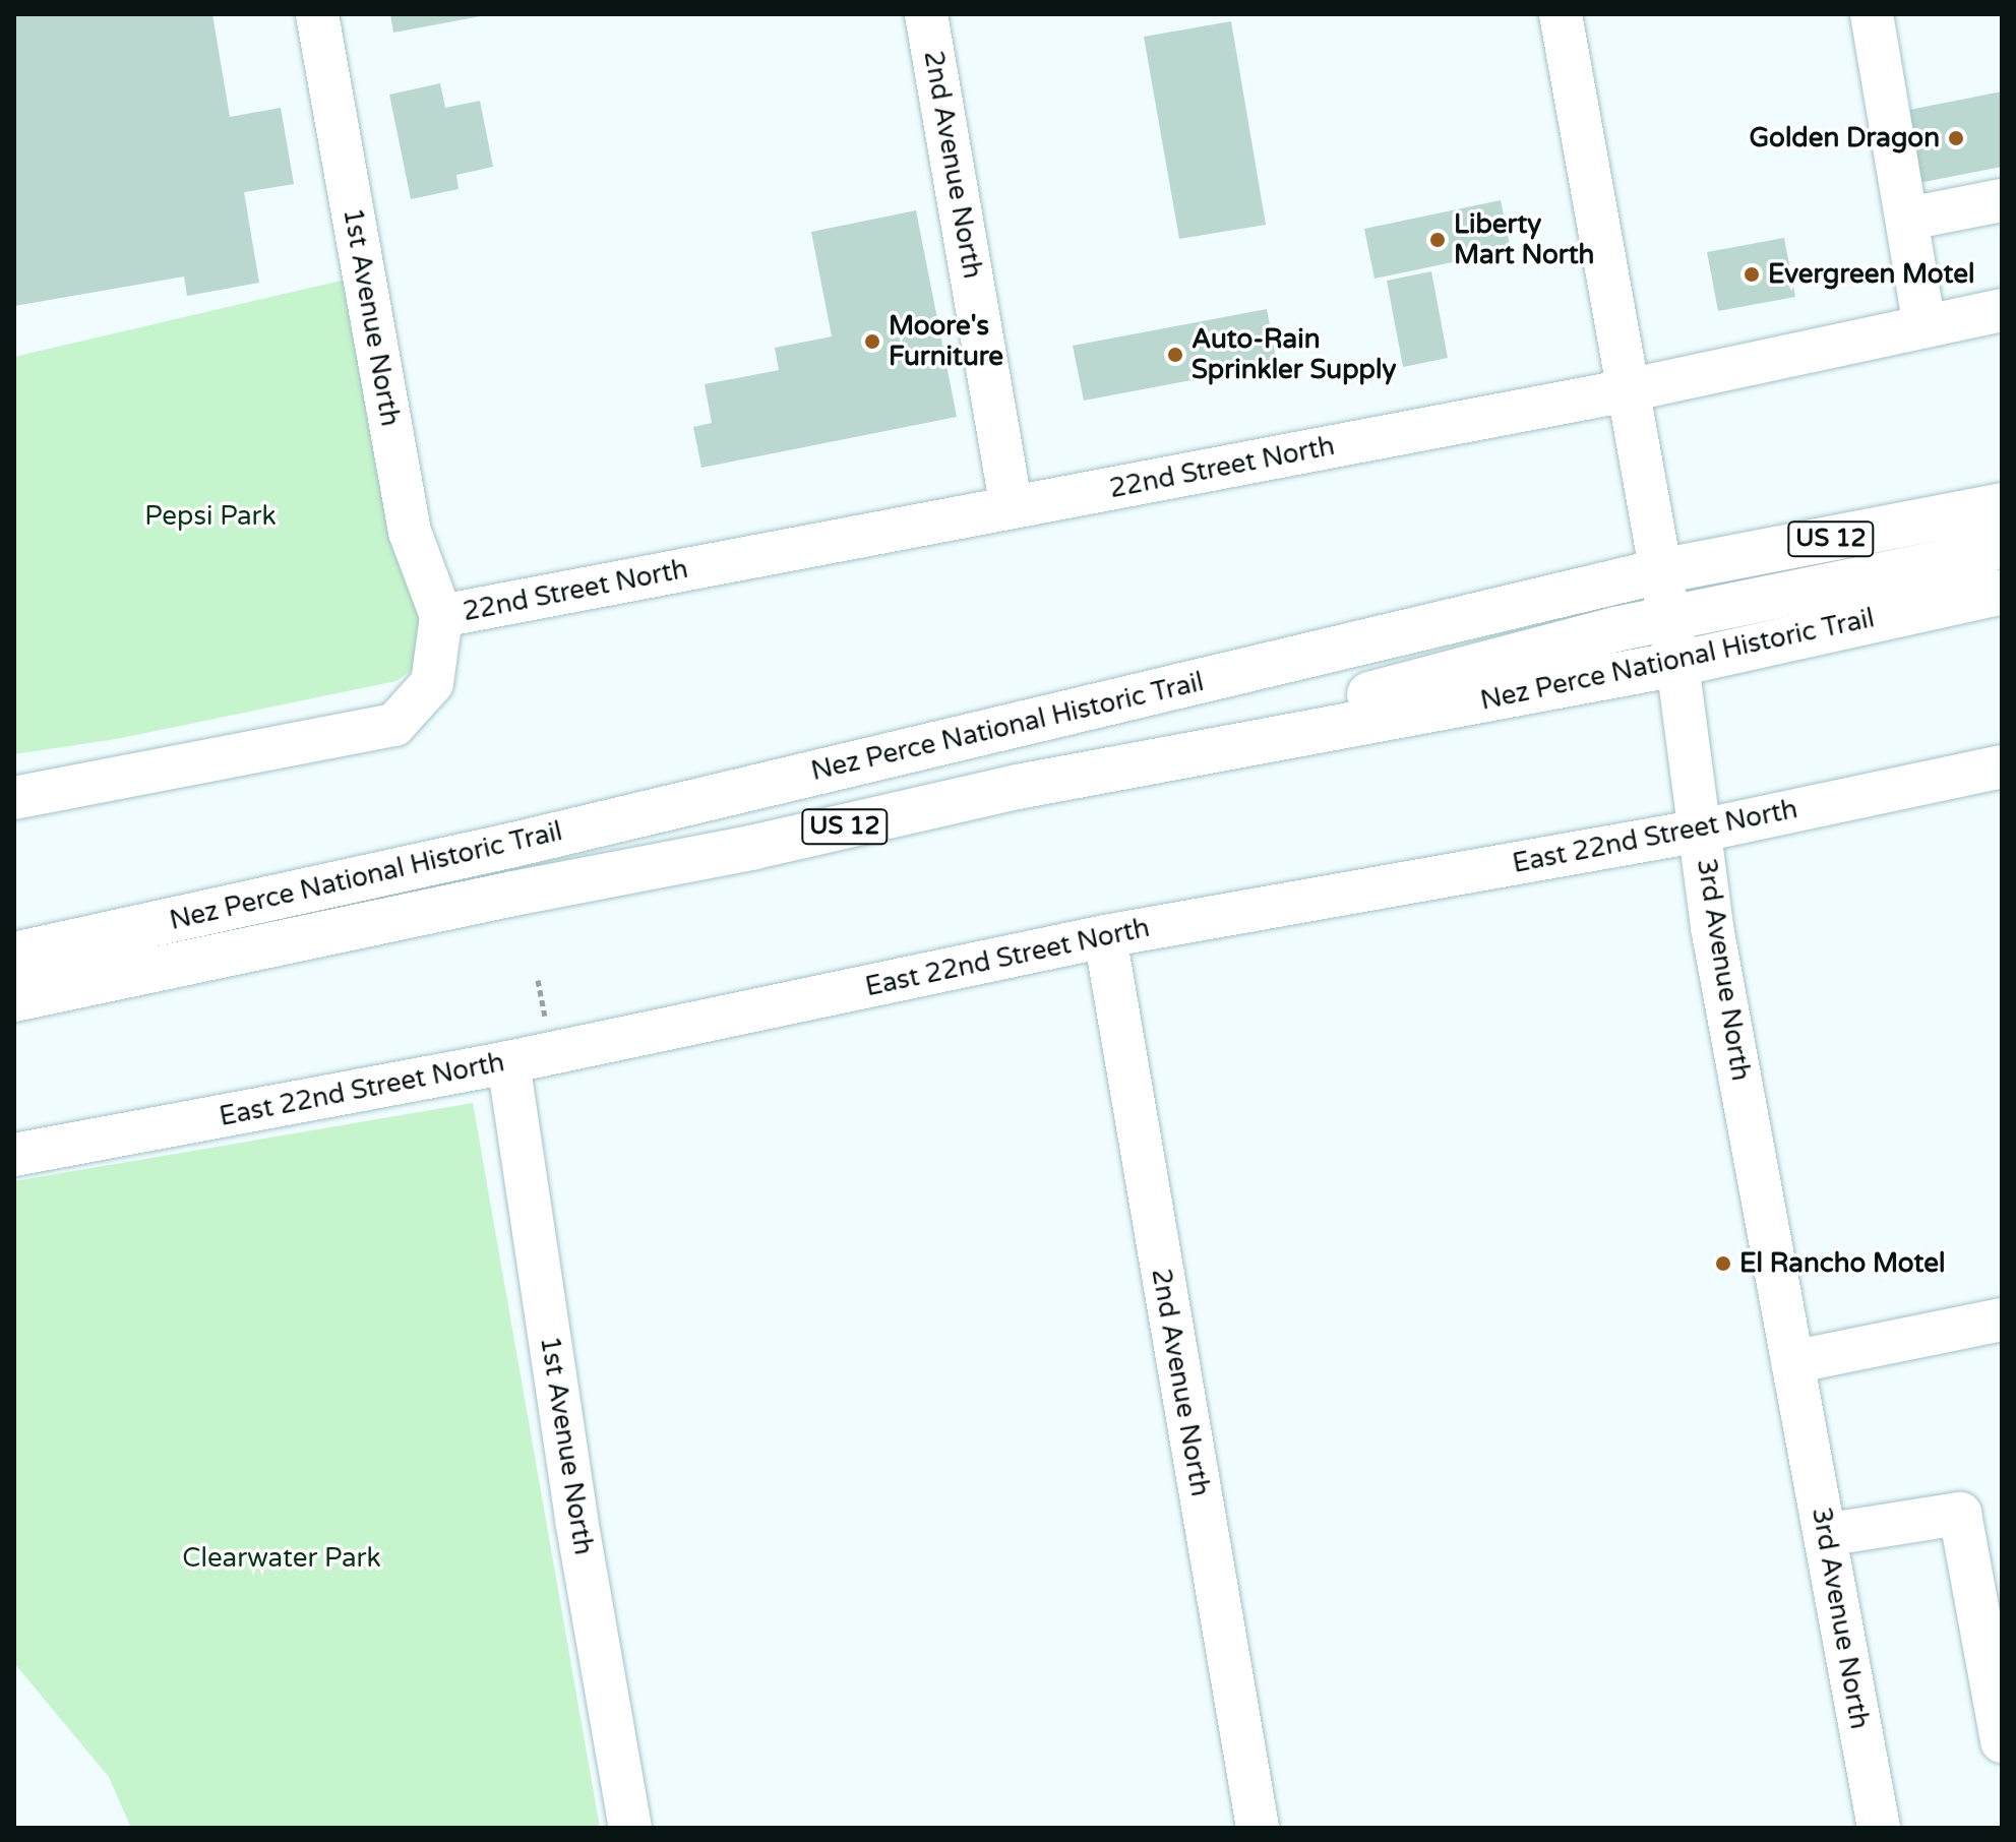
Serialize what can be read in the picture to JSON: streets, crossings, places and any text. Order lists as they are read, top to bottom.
{
  "streets": {
    "highway": ["US 12", "Nez Perce National Historic Trail"],
    "street": [
      "2nd Avenue North",
      "1st Avenue North",
      "22nd Street North",
      "East 22nd Street North",
      "3rd Avenue North"
    ]
  },
  "crossings": [
    ["2nd Avenue North", "22nd Street North"],
    ["2nd Avenue North", "East 22nd Street North"],
    ["1st Avenue North", "22nd Street North"],
    ["1st Avenue North", "East 22nd Street North"],
    ["22nd Street North", "3rd Avenue North"],
    ["Nez Perce National Historic Trail", "3rd Avenue North"],
    ["East 22nd Street North", "3rd Avenue North"]
  ],
  "parks": ["Pepsi Park", "Clearwater Park"],
  "places": [
    "Golden Dragon",
    "Liberty Mart North",
    "Evergreen Motel",
    "Moore's Furniture",
    "Auto-Rain Sprinkler Supply",
    "El Rancho Motel"
  ]
}
